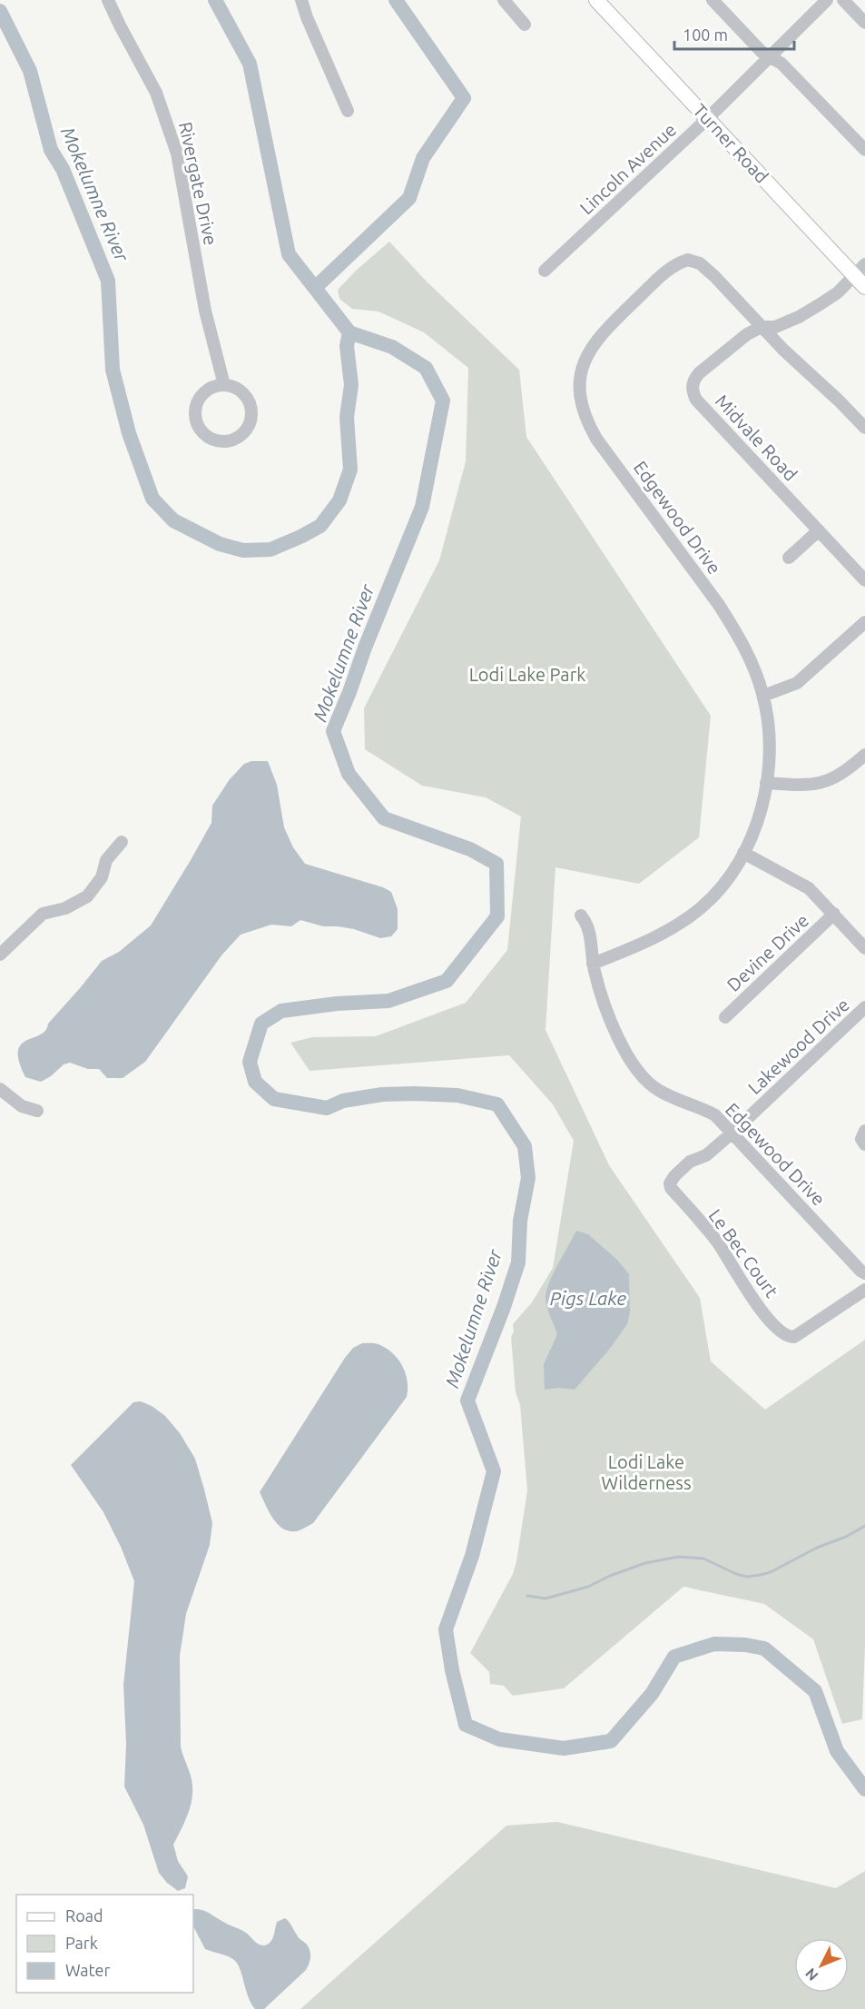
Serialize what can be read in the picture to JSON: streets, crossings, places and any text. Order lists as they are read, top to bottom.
{
  "streets": {
    "main road": ["Turner Road"],
    "street": [
      "Lincoln Avenue",
      "Rivergate Drive",
      "Midvale Road",
      "Edgewood Drive",
      "Devine Drive",
      "Lakewood Drive",
      "Le Bec Court"
    ]
  },
  "crossings": [
    ["Turner Road", "Lincoln Avenue"],
    ["Midvale Road", "Edgewood Drive"],
    ["Edgewood Drive", "Lakewood Drive"],
    ["Edgewood Drive", "Le Bec Court"],
    ["Lakewood Drive", "Le Bec Court"]
  ],
  "water": ["Mokelumne River", "Pigs Lake"],
  "parks": ["Lodi Lake Park", "Lodi Lake Wilderness"],
  "legend": ["Road", "Park", "Water"],
  "scale_bar": "100 m",
  "north": "bottom left"
}
